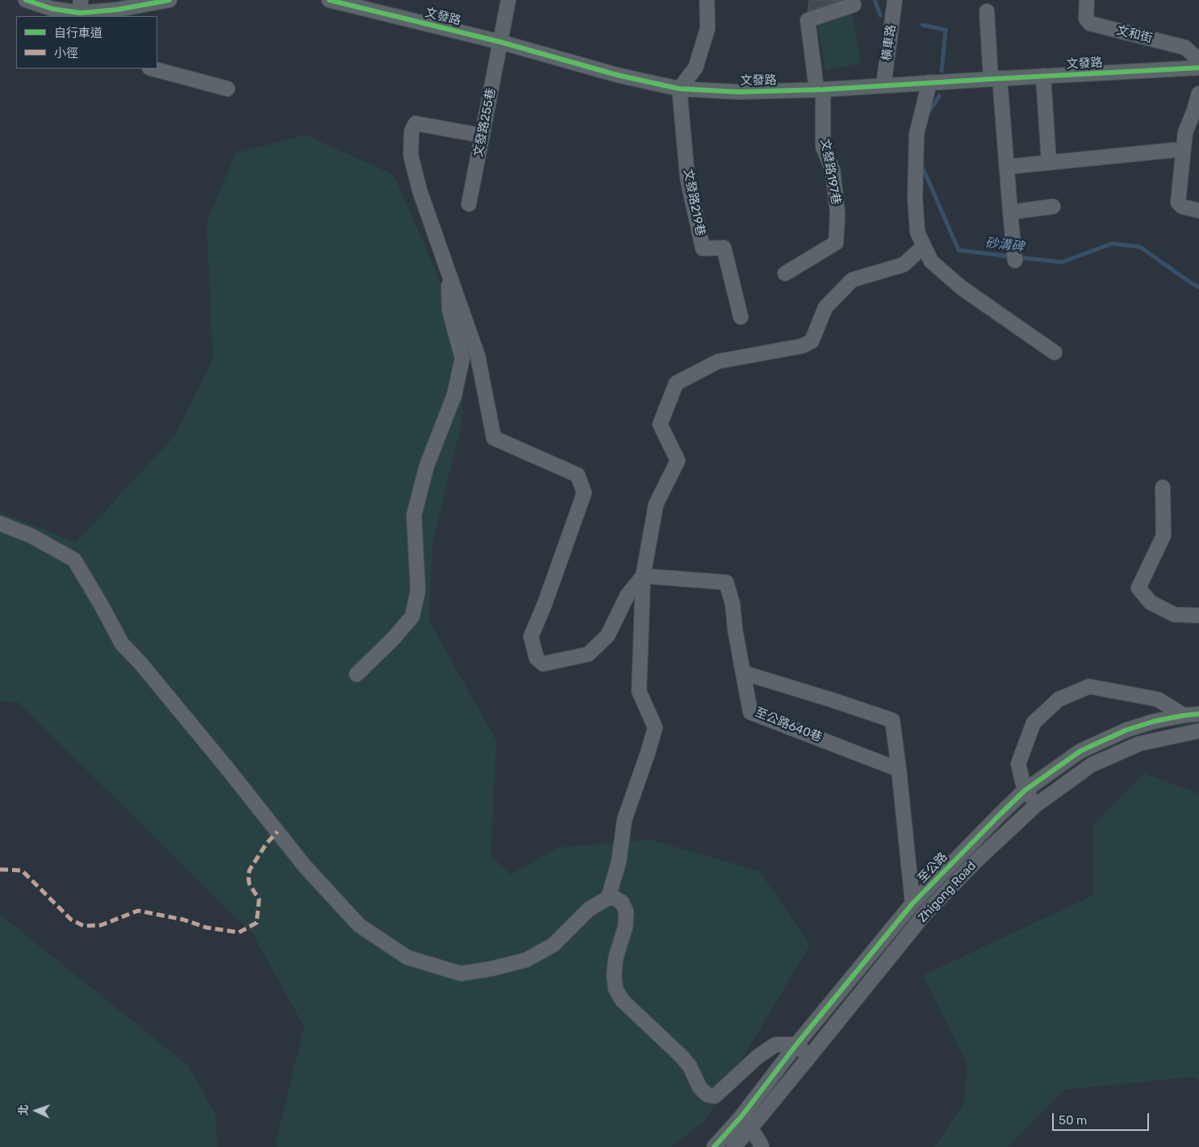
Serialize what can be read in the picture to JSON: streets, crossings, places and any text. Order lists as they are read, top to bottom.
{
  "streets": {
    "street": [
      "文發路",
      "文和街",
      "橫車路",
      "文發路255巷",
      "文發路197巷",
      "文發路219巷",
      "至公路640巷",
      "至公路",
      "Zhigong Road"
    ]
  },
  "crossings": [
    ["文發路", "橫車路"],
    ["文發路", "文發路255巷"],
    ["文發路", "文發路197巷"],
    ["文發路", "文發路219巷"]
  ],
  "water": ["砂溝碑"],
  "legend": ["自行車道", "小徑"],
  "scale_bar": "50 m",
  "north": "left"
}
